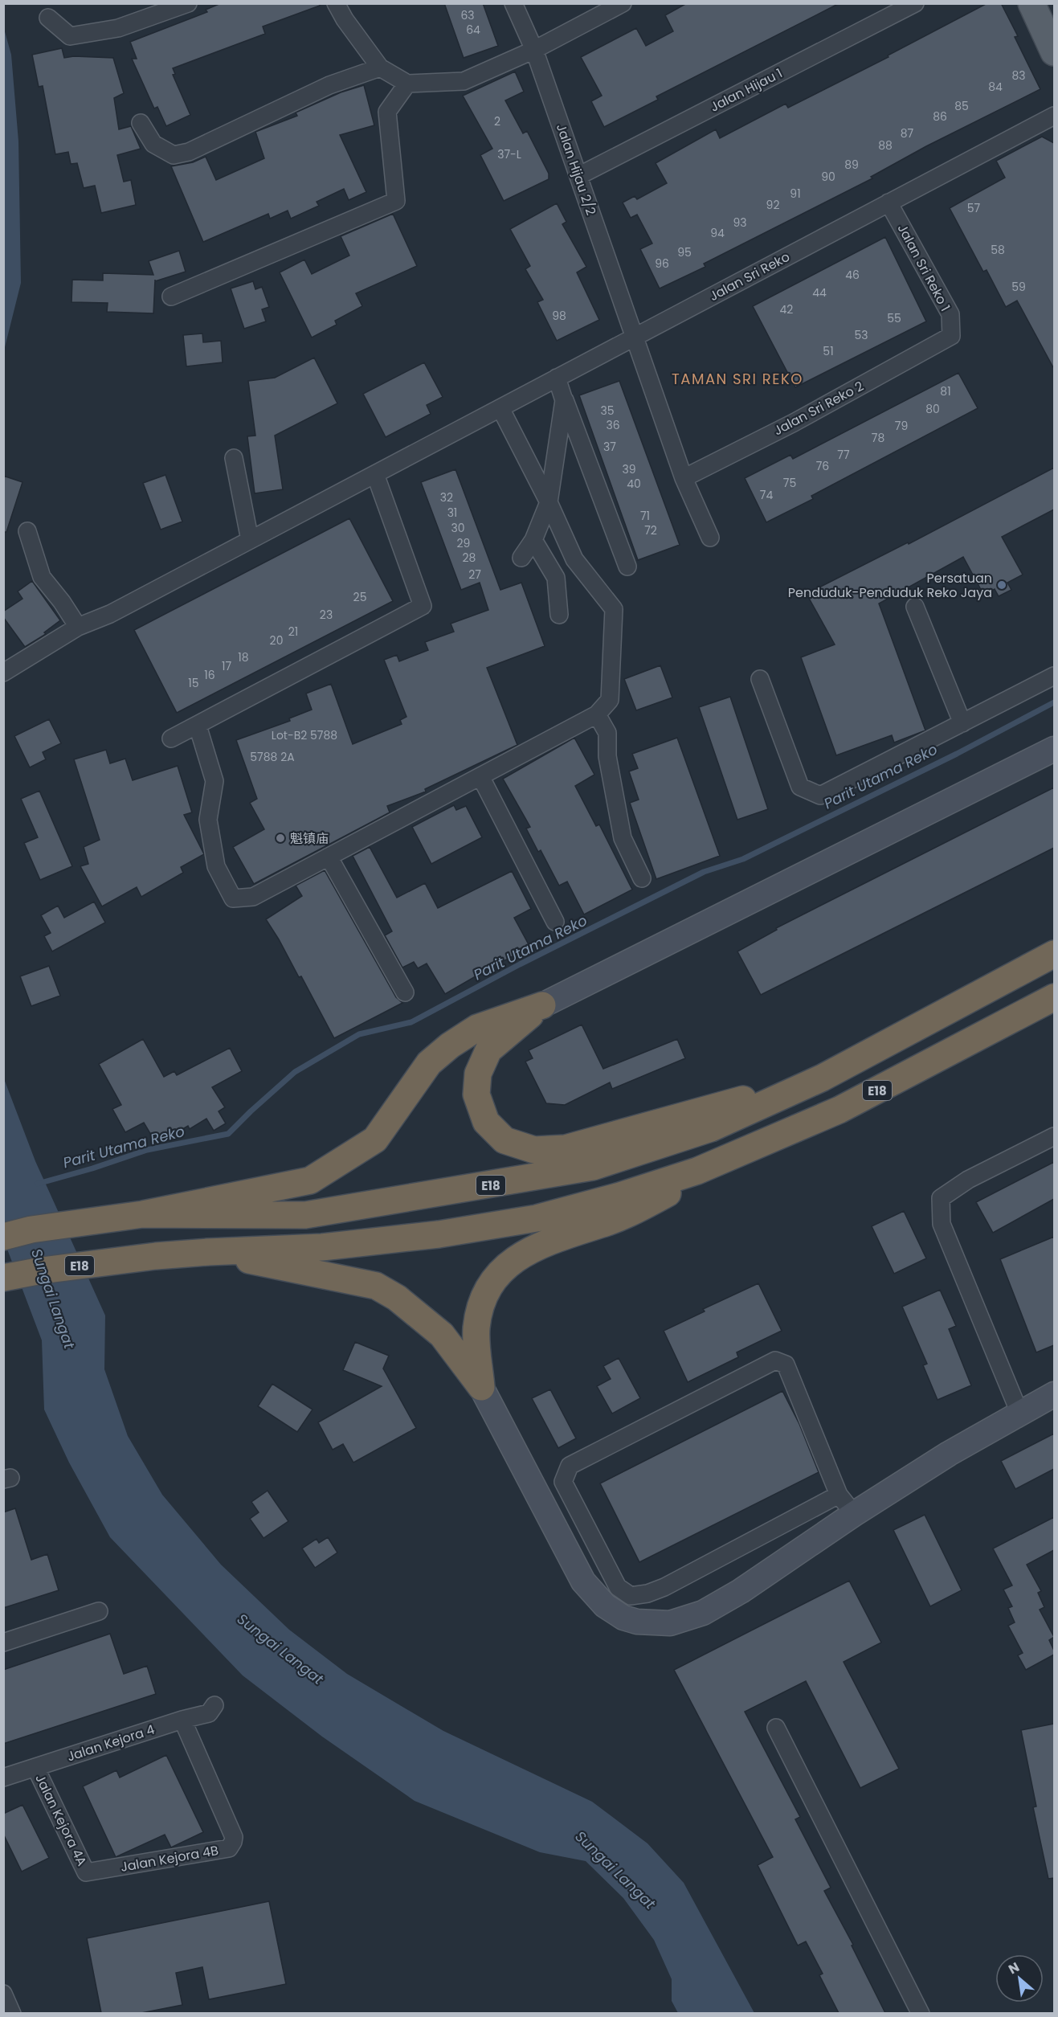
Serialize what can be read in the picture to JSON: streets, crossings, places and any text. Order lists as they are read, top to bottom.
{
  "streets": {
    "highway": ["E18"],
    "street": [
      "Jalan Hijau 1",
      "Jalan Hijau 2/2",
      "Jalan Sri Reko 1",
      "Jalan Sri Reko",
      "Jalan Sri Reko 2",
      "Jalan Kejora 4",
      "Jalan Kejora 4A",
      "Jalan Kejora 4B"
    ]
  },
  "crossings": [
    ["Jalan Hijau 1", "Jalan Hijau 2/2"],
    ["Jalan Hijau 2/2", "Jalan Sri Reko"],
    ["Jalan Sri Reko 1", "Jalan Sri Reko"],
    ["Jalan Sri Reko 1", "Jalan Sri Reko 2"],
    ["Jalan Kejora 4", "Jalan Kejora 4A"],
    ["Jalan Kejora 4", "Jalan Kejora 4B"],
    ["Jalan Kejora 4A", "Jalan Kejora 4B"]
  ],
  "districts": ["TAMAN SRI REKO"],
  "water": ["Parit Utama Reko", "Sungai Langat"],
  "places": ["Persatuan Penduduk-Penduduk Reko Jaya", "魁镇庙"],
  "house_numbers": [
    "63",
    "64",
    "83",
    "84",
    "85",
    "86",
    "2",
    "87",
    "88",
    "37-L",
    "89",
    "90",
    "91",
    "92",
    "57",
    "93",
    "94",
    "58",
    "95",
    "96",
    "46",
    "59",
    "44",
    "42",
    "98",
    "55",
    "53",
    "51",
    "81",
    "80",
    "35",
    "36",
    "79",
    "78",
    "37",
    "77",
    "76",
    "39",
    "75",
    "40",
    "74",
    "32",
    "31",
    "71",
    "30",
    "72",
    "29",
    "28",
    "27",
    "25",
    "23",
    "21",
    "20",
    "18",
    "17",
    "16",
    "15",
    "Lot-B2 5788",
    "5788 2A"
  ],
  "north": "top left"
}
